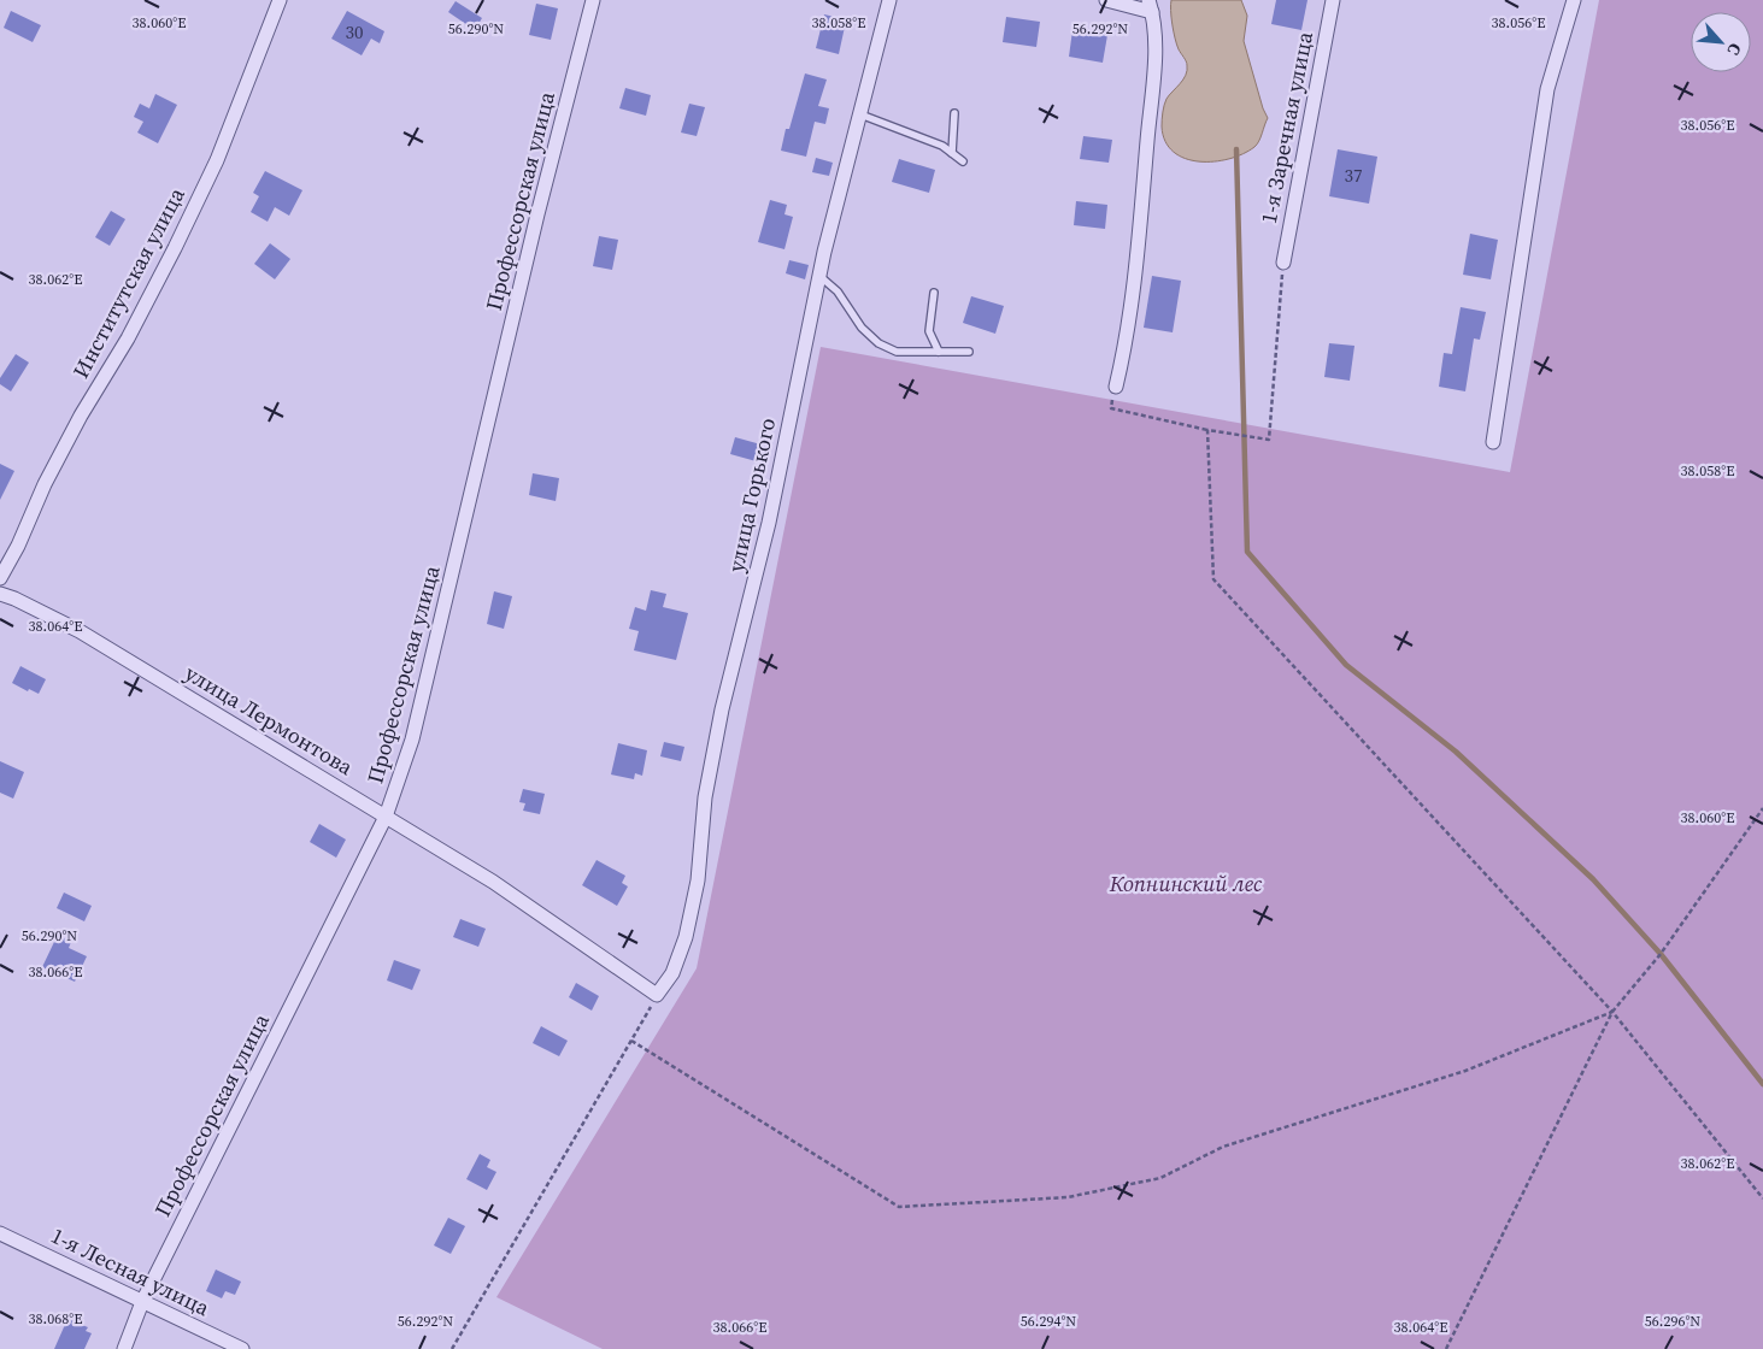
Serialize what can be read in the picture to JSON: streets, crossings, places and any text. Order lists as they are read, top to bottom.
{
  "streets": {
    "street": [
      "1-я Заречная улица",
      "Профессорская улица",
      "Институтская улица",
      "улица Горького",
      "улица Лермонтова",
      "1-я Лесная улица"
    ]
  },
  "crossings": [
    ["Профессорская улица", "улица Лермонтова"],
    ["Профессорская улица", "1-я Лесная улица"],
    ["улица Горького", "улица Лермонтова"]
  ],
  "parks": ["Копнинский лес"],
  "house_numbers": ["30", "37"],
  "north": "bottom right",
  "coordinates": [
    "38.056°E",
    "38.060°E",
    "38.058°E",
    "56.290°N",
    "56.292°N",
    "38.062°E",
    "38.064°E",
    "38.066°E",
    "38.068°E",
    "56.294°N",
    "56.296°N"
  ]
}
